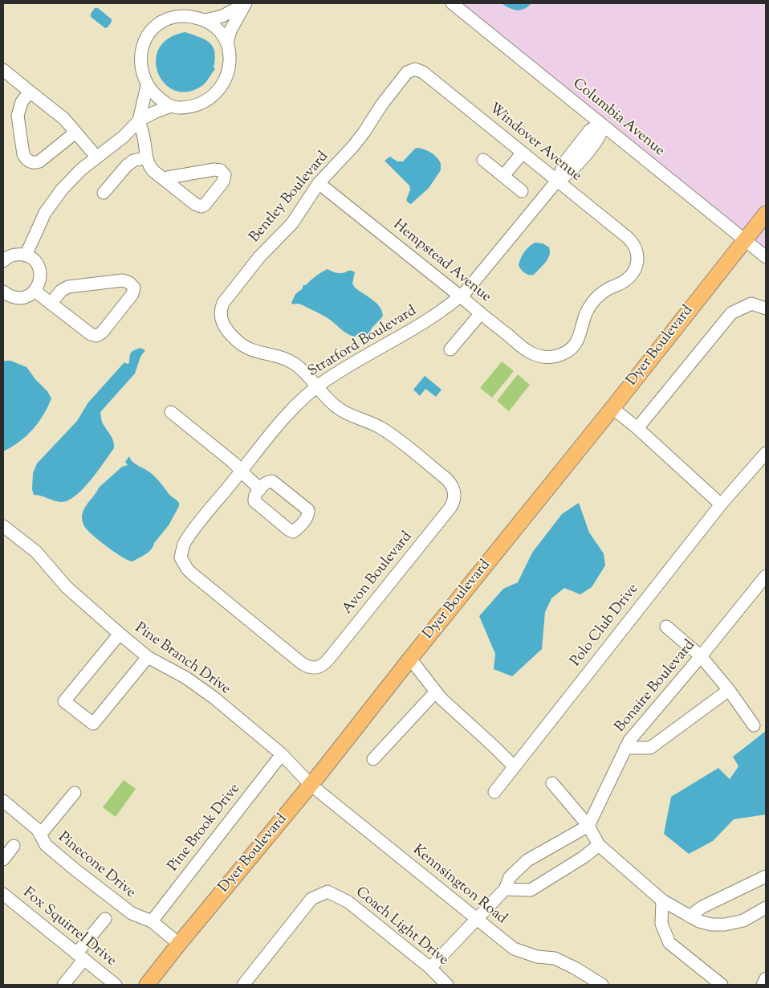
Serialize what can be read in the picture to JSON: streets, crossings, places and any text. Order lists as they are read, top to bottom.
{
  "streets": {
    "main road": ["Dyer Boulevard"],
    "street": [
      "Columbia Avenue",
      "Windover Avenue",
      "Bentley Boulevard",
      "Hempstead Avenue",
      "Stratford Boulevard",
      "Avon Boulevard",
      "Polo Club Drive",
      "Pine Branch Drive",
      "Bonaire Boulevard",
      "Pine Brook Drive",
      "Pinecone Drive",
      "Kennsington Road",
      "Coach Light Drive",
      "Fox Squirrel Drive"
    ]
  },
  "crossings": [
    ["Columbia Avenue", "Stratford Boulevard"],
    ["Columbia Avenue", "Dyer Boulevard"],
    ["Windover Avenue", "Bentley Boulevard"],
    ["Windover Avenue", "Hempstead Avenue"],
    ["Windover Avenue", "Stratford Boulevard"],
    ["Bentley Boulevard", "Hempstead Avenue"],
    ["Bentley Boulevard", "Stratford Boulevard"],
    ["Bentley Boulevard", "Avon Boulevard"],
    ["Hempstead Avenue", "Stratford Boulevard"],
    ["Stratford Boulevard", "Avon Boulevard"],
    ["Dyer Boulevard", "Pine Branch Drive"],
    ["Dyer Boulevard", "Pinecone Drive"],
    ["Dyer Boulevard", "Kennsington Road"],
    ["Pine Branch Drive", "Pine Brook Drive"],
    ["Pine Branch Drive", "Kennsington Road"],
    ["Pine Brook Drive", "Pinecone Drive"]
  ]
}
